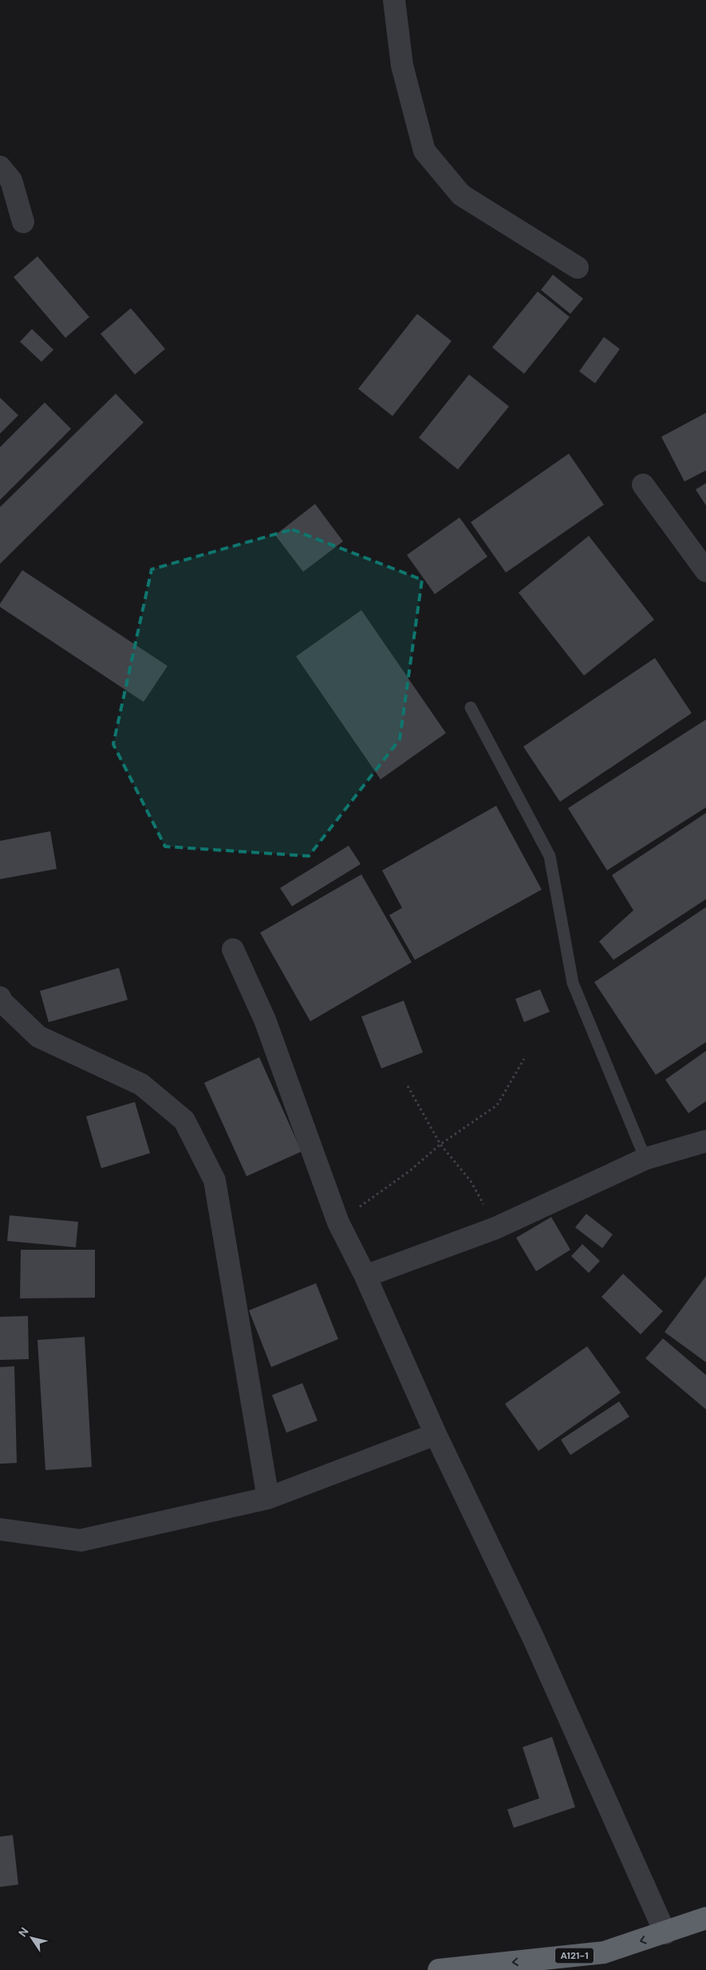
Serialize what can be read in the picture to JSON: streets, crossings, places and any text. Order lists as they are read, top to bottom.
{
  "streets": {
    "highway": ["A121-1"]
  },
  "north": "top left"
}
